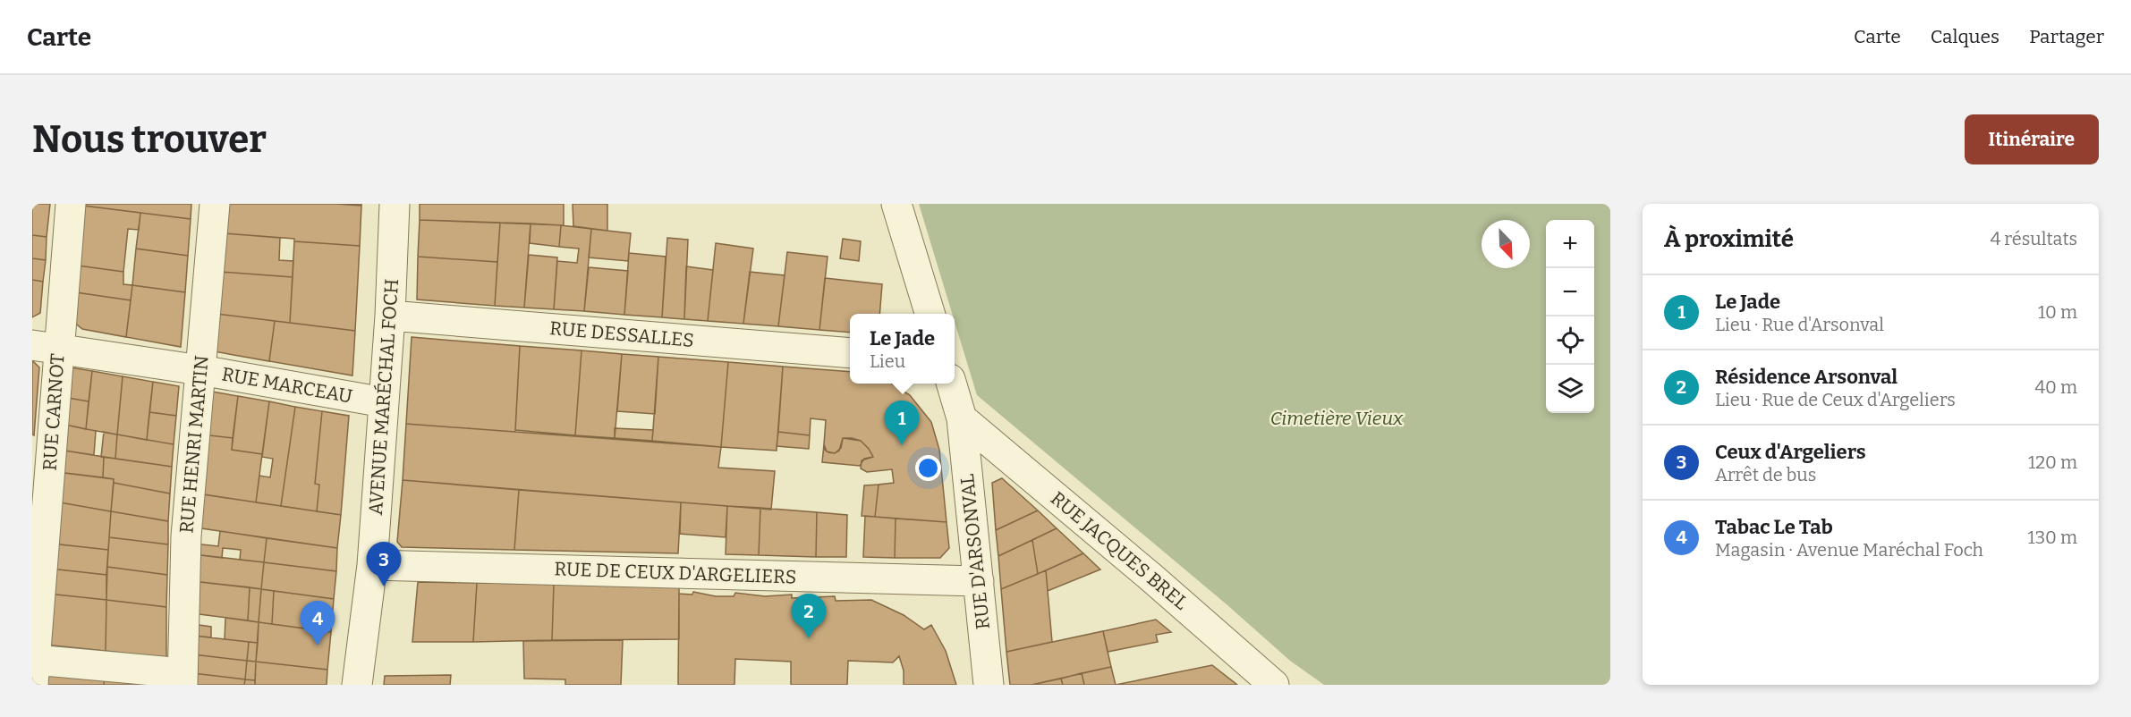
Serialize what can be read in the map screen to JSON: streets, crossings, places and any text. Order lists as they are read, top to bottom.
{
  "streets": {
    "street": [
      "RUE DESSALLES",
      "RUE MARCEAU",
      "AVENUE MARÉCHAL FOCH",
      "RUE CARNOT",
      "RUE HENRI MARTIN",
      "RUE JACQUES BREL",
      "RUE D'ARSONVAL",
      "RUE DE CEUX D'ARGELIERS"
    ]
  },
  "crossings": [
    ["RUE DESSALLES", "AVENUE MARÉCHAL FOCH"],
    ["RUE MARCEAU", "AVENUE MARÉCHAL FOCH"],
    ["RUE MARCEAU", "RUE CARNOT"],
    ["RUE MARCEAU", "RUE HENRI MARTIN"],
    ["AVENUE MARÉCHAL FOCH", "RUE DE CEUX D'ARGELIERS"],
    ["RUE JACQUES BREL", "RUE D'ARSONVAL"],
    ["RUE D'ARSONVAL", "RUE DE CEUX D'ARGELIERS"]
  ],
  "parks": ["Cimetière Vieux"],
  "north": "bottom right",
  "page": {
    "header": "Carte",
    "nav": ["Carte", "Calques", "Partager"],
    "buttons": "Itinéraire",
    "title": "Nous trouver",
    "heading": ["À proximité", "4 résultats"],
    "map_buttons": ["+", "−"],
    "list": [
      {
        "mark": "1",
        "name": "Le Jade",
        "note": "Lieu · Rue d'Arsonval",
        "value": "10 m"
      },
      {
        "mark": "2",
        "name": "Résidence Arsonval",
        "note": "Lieu · Rue de Ceux d'Argeliers",
        "value": "40 m"
      },
      {
        "mark": "3",
        "name": "Ceux d'Argeliers",
        "note": "Arrêt de bus",
        "value": "120 m"
      },
      {
        "mark": "4",
        "name": "Tabac Le Tab",
        "note": "Magasin · Avenue Maréchal Foch",
        "value": "130 m"
      }
    ],
    "popup": ["Le Jade", "Lieu"],
    "pins": [
      "1",
      "3",
      "2",
      "4"
    ]
  }
}
